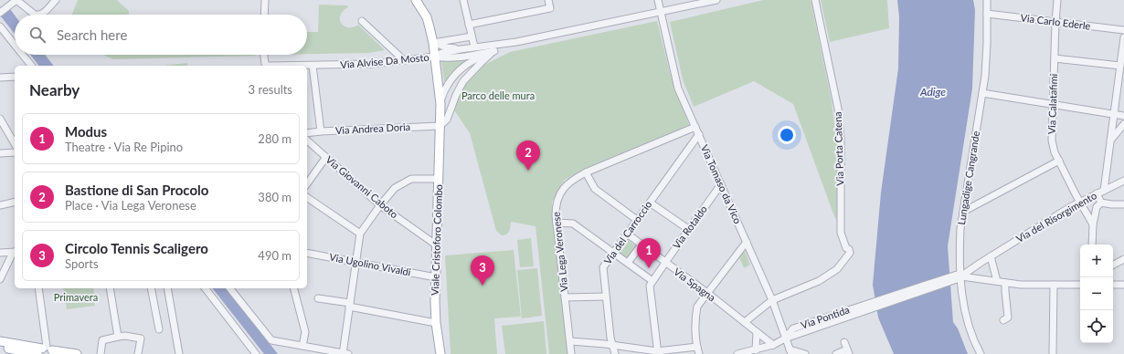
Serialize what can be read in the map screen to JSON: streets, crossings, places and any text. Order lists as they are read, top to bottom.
{
  "streets": {
    "main road": ["Viale Cristoforo Colombo"],
    "street": [
      "Via Carlo Ederle",
      "Via Alvise Da Mosto",
      "Via Calatafimi",
      "Via Andrea Doria",
      "Via Porta Catena",
      "Lungadige Cangrande",
      "Via Tomaso da Vico",
      "Via Giovanni Caboto",
      "Via del Risorgimento",
      "Via Rotaldo",
      "Via del Carroccio",
      "Via Lega Veronese",
      "Via Ugolino Vivaldi",
      "Via Spagna",
      "Via Pontida"
    ]
  },
  "crossings": [
    ["Via Carlo Ederle", "Via Calatafimi"],
    ["Via Carlo Ederle", "Lungadige Cangrande"],
    ["Via Alvise Da Mosto", "Viale Cristoforo Colombo"],
    ["Via Calatafimi", "Via del Risorgimento"],
    ["Via Andrea Doria", "Viale Cristoforo Colombo"],
    ["Via Porta Catena", "Via Tomaso da Vico"],
    ["Lungadige Cangrande", "Via del Risorgimento"],
    ["Lungadige Cangrande", "Via Pontida"],
    ["Via Tomaso da Vico", "Via Rotaldo"],
    ["Via Tomaso da Vico", "Via del Carroccio"],
    ["Via Tomaso da Vico", "Viale Cristoforo Colombo"],
    ["Via Tomaso da Vico", "Via Lega Veronese"],
    ["Via Tomaso da Vico", "Via Pontida"],
    ["Via Giovanni Caboto", "Viale Cristoforo Colombo"],
    ["Via del Risorgimento", "Via Pontida"],
    ["Via Rotaldo", "Via Spagna"],
    ["Via del Carroccio", "Via Spagna"],
    ["Viale Cristoforo Colombo", "Via Ugolino Vivaldi"],
    ["Via Spagna", "Via Pontida"]
  ],
  "water": ["Adige"],
  "parks": ["Parco delle mura", "Primavera"],
  "page": {
    "search": "Search here",
    "heading": ["Nearby", "3 results"],
    "list": [
      {
        "mark": "1",
        "name": "Modus",
        "note": "Theatre · Via Re Pipino",
        "value": "280 m"
      },
      {
        "mark": "2",
        "name": "Bastione di San Procolo",
        "note": "Place · Via Lega Veronese",
        "value": "380 m"
      },
      {
        "mark": "3",
        "name": "Circolo Tennis Scaligero",
        "note": "Sports",
        "value": "490 m"
      }
    ],
    "pins": ["2", "1", "3"],
    "map_buttons": ["+", "−"]
  }
}
